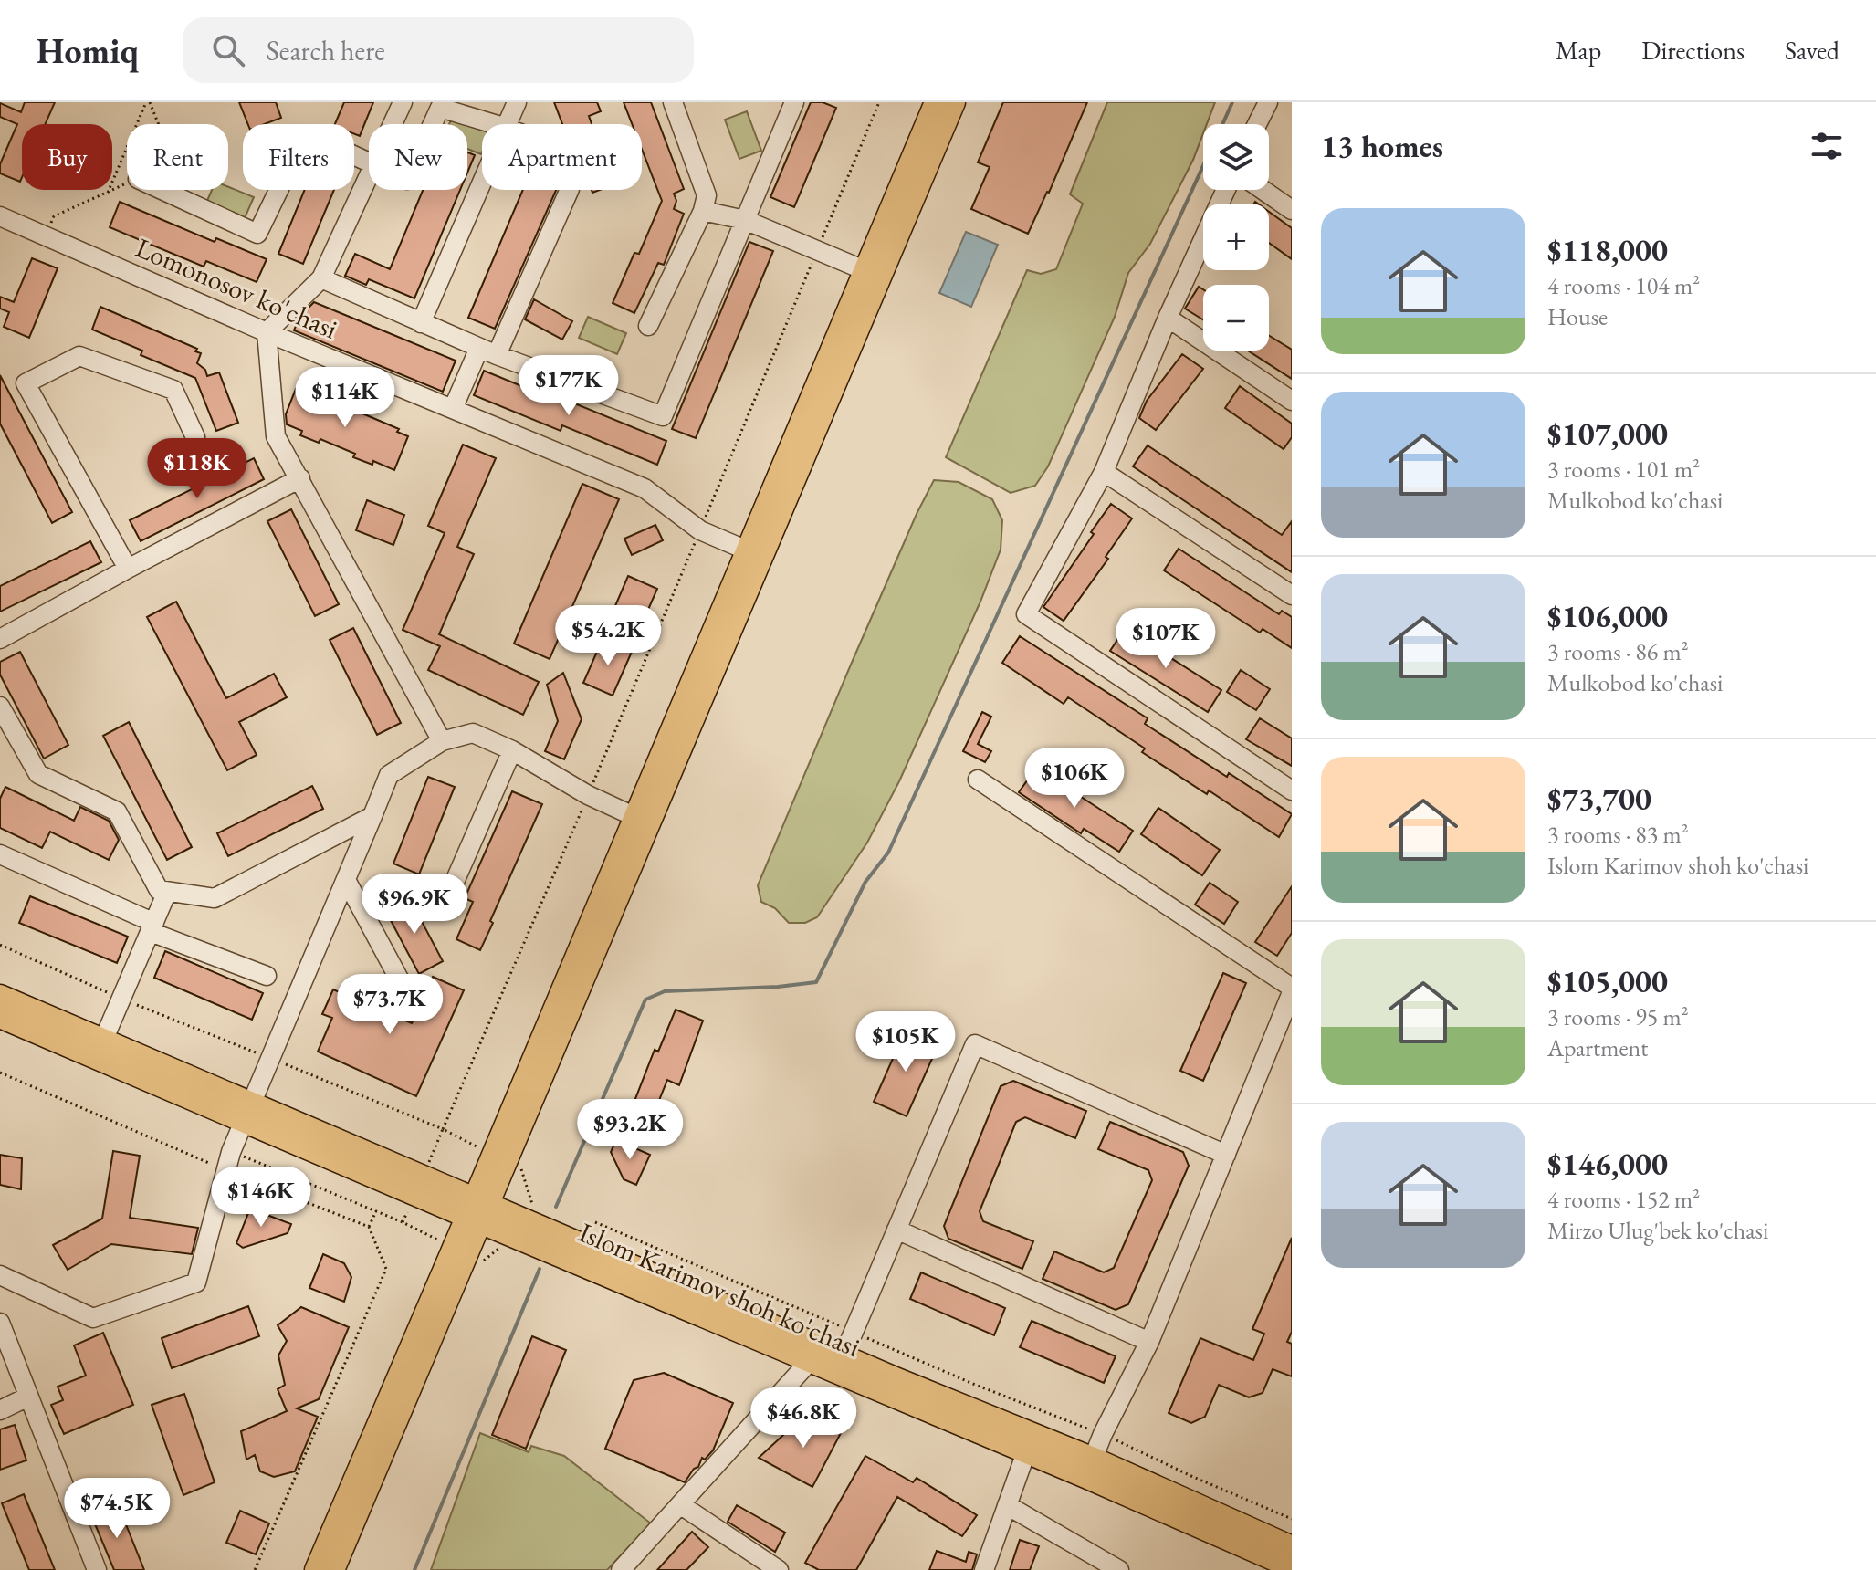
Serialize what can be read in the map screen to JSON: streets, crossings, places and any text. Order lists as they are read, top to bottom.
{
  "streets": {
    "main road": ["Islom Karimov shoh ko'chasi"],
    "street": ["Lomonosov ko'chasi"]
  },
  "page": {
    "header": "Homiq",
    "search": "Search here",
    "nav": ["Map", "Directions", "Saved"],
    "heading": "13 homes",
    "map_buttons": ["+", "−"],
    "chip": [
      "Buy",
      "Rent",
      "Filters",
      "New",
      "Apartment"
    ],
    "list": [
      {
        "name": "$118,000",
        "note": "4 rooms · 104 m² · House"
      },
      {
        "name": "$107,000",
        "note": "3 rooms · 101 m² · Mulkobod ko'chasi"
      },
      {
        "name": "$106,000",
        "note": "3 rooms · 86 m² · Mulkobod ko'chasi"
      },
      {
        "name": "$73,700",
        "note": "3 rooms · 83 m² · Islom Karimov shoh ko'chasi"
      },
      {
        "name": "$105,000",
        "note": "3 rooms · 95 m² · Apartment"
      },
      {
        "name": "$146,000",
        "note": "4 rooms · 152 m² · Mirzo Ulug'bek ko'chasi"
      }
    ],
    "price": [
      "$177K",
      "$114K",
      "$118K",
      "$54.2K",
      "$107K",
      "$106K",
      "$96.9K",
      "$73.7K",
      "$105K",
      "$93.2K",
      "$146K",
      "$46.8K",
      "$74.5K"
    ]
  }
}
